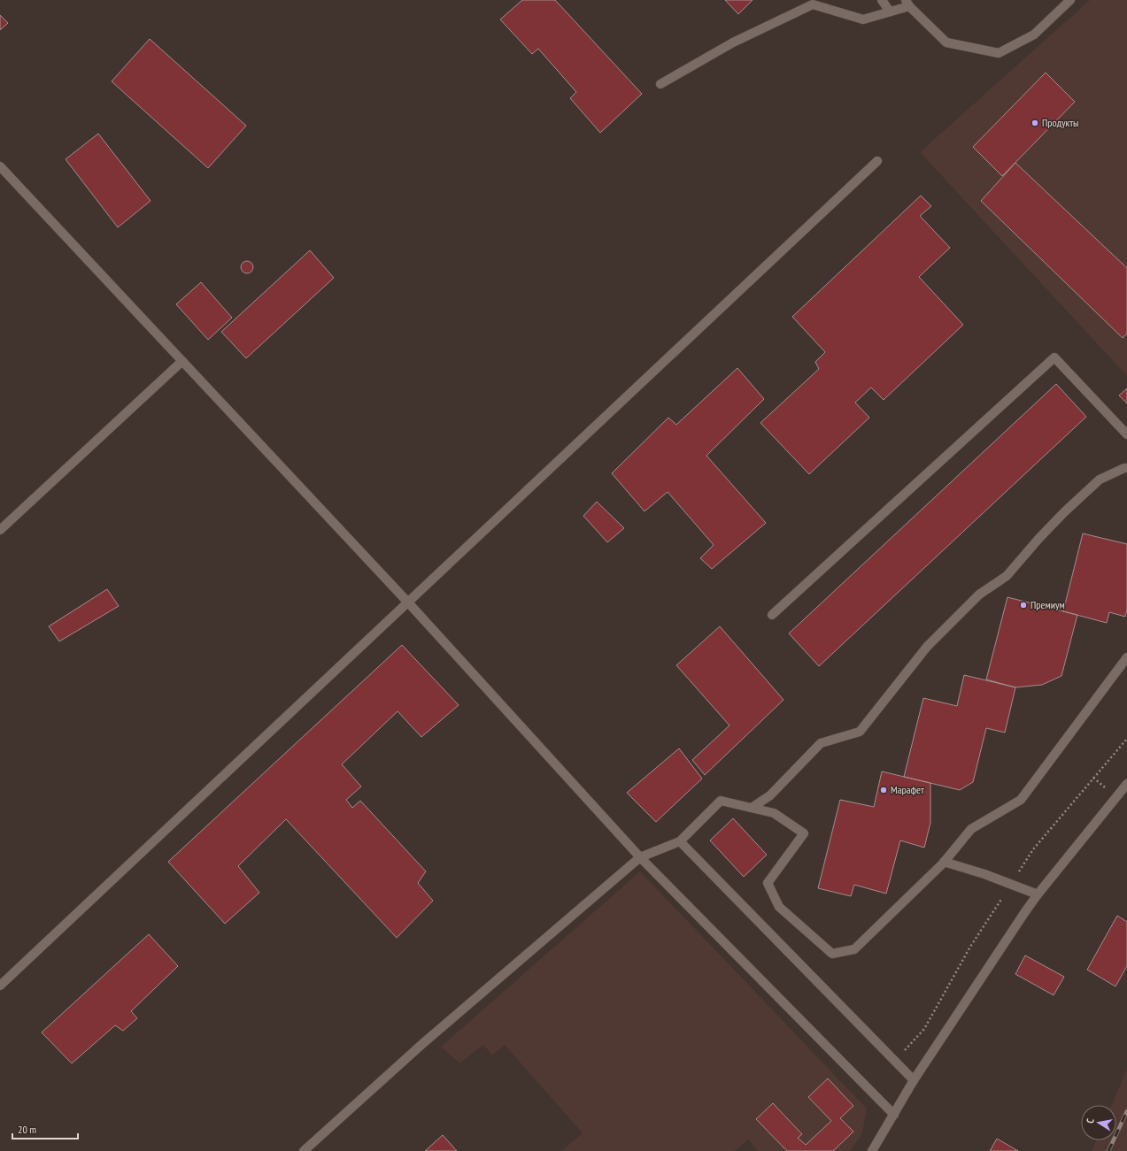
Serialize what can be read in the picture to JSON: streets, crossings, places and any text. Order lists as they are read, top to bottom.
{
  "places": ["Продукты", "Премиум", "Марафет"],
  "scale_bar": "20 m",
  "north": "left"
}
